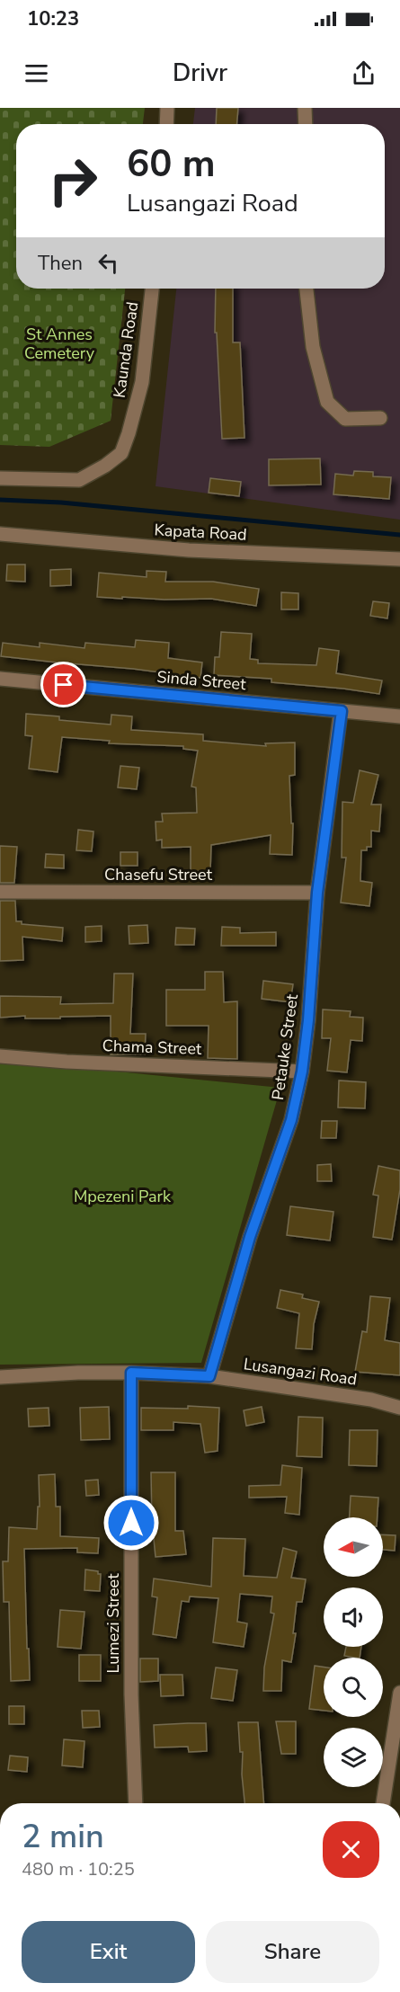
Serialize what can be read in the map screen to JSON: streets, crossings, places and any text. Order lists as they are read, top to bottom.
{
  "streets": {
    "street": [
      "Kaunda Road",
      "Kapata Road",
      "Sinda Street",
      "Chasefu Street",
      "Chama Street",
      "Petauke Street",
      "Lusangazi Road",
      "Lumezi Street"
    ]
  },
  "crossings": [
    ["Sinda Street", "Petauke Street"],
    ["Chasefu Street", "Petauke Street"],
    ["Chama Street", "Petauke Street"],
    ["Petauke Street", "Lusangazi Road"],
    ["Lusangazi Road", "Lumezi Street"]
  ],
  "parks": ["St Annes Cemetery", "Mpezeni Park"],
  "north": "left",
  "page": {
    "status": "10:23",
    "header": "Drivr",
    "turn": ["60 m", "Lusangazi Road"],
    "then": "Then",
    "heading": ["2 min", "480 m · 10:25"],
    "buttons": ["Exit", "Share"]
  }
}
